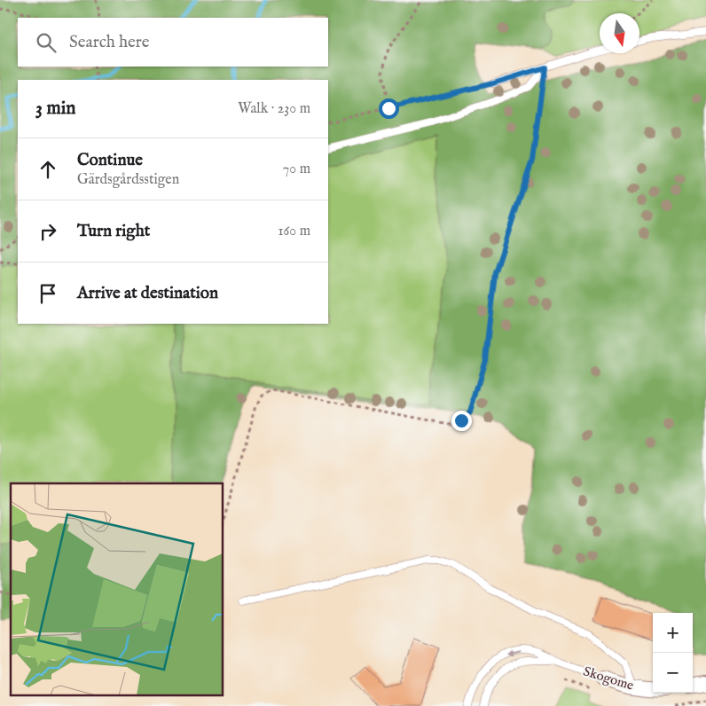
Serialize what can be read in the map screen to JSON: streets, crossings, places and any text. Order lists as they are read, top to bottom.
{
  "streets": {
    "street": ["Skogome"]
  },
  "north": "bottom",
  "page": {
    "search": "Search here",
    "heading": ["3 min", "Walk · 230 m"],
    "list": [
      ["Continue", "Gärdsgårdsstigen", "70 m"],
      ["Turn right", "160 m"],
      "Arrive at destination"
    ],
    "map_buttons": ["+", "−"]
  }
}
